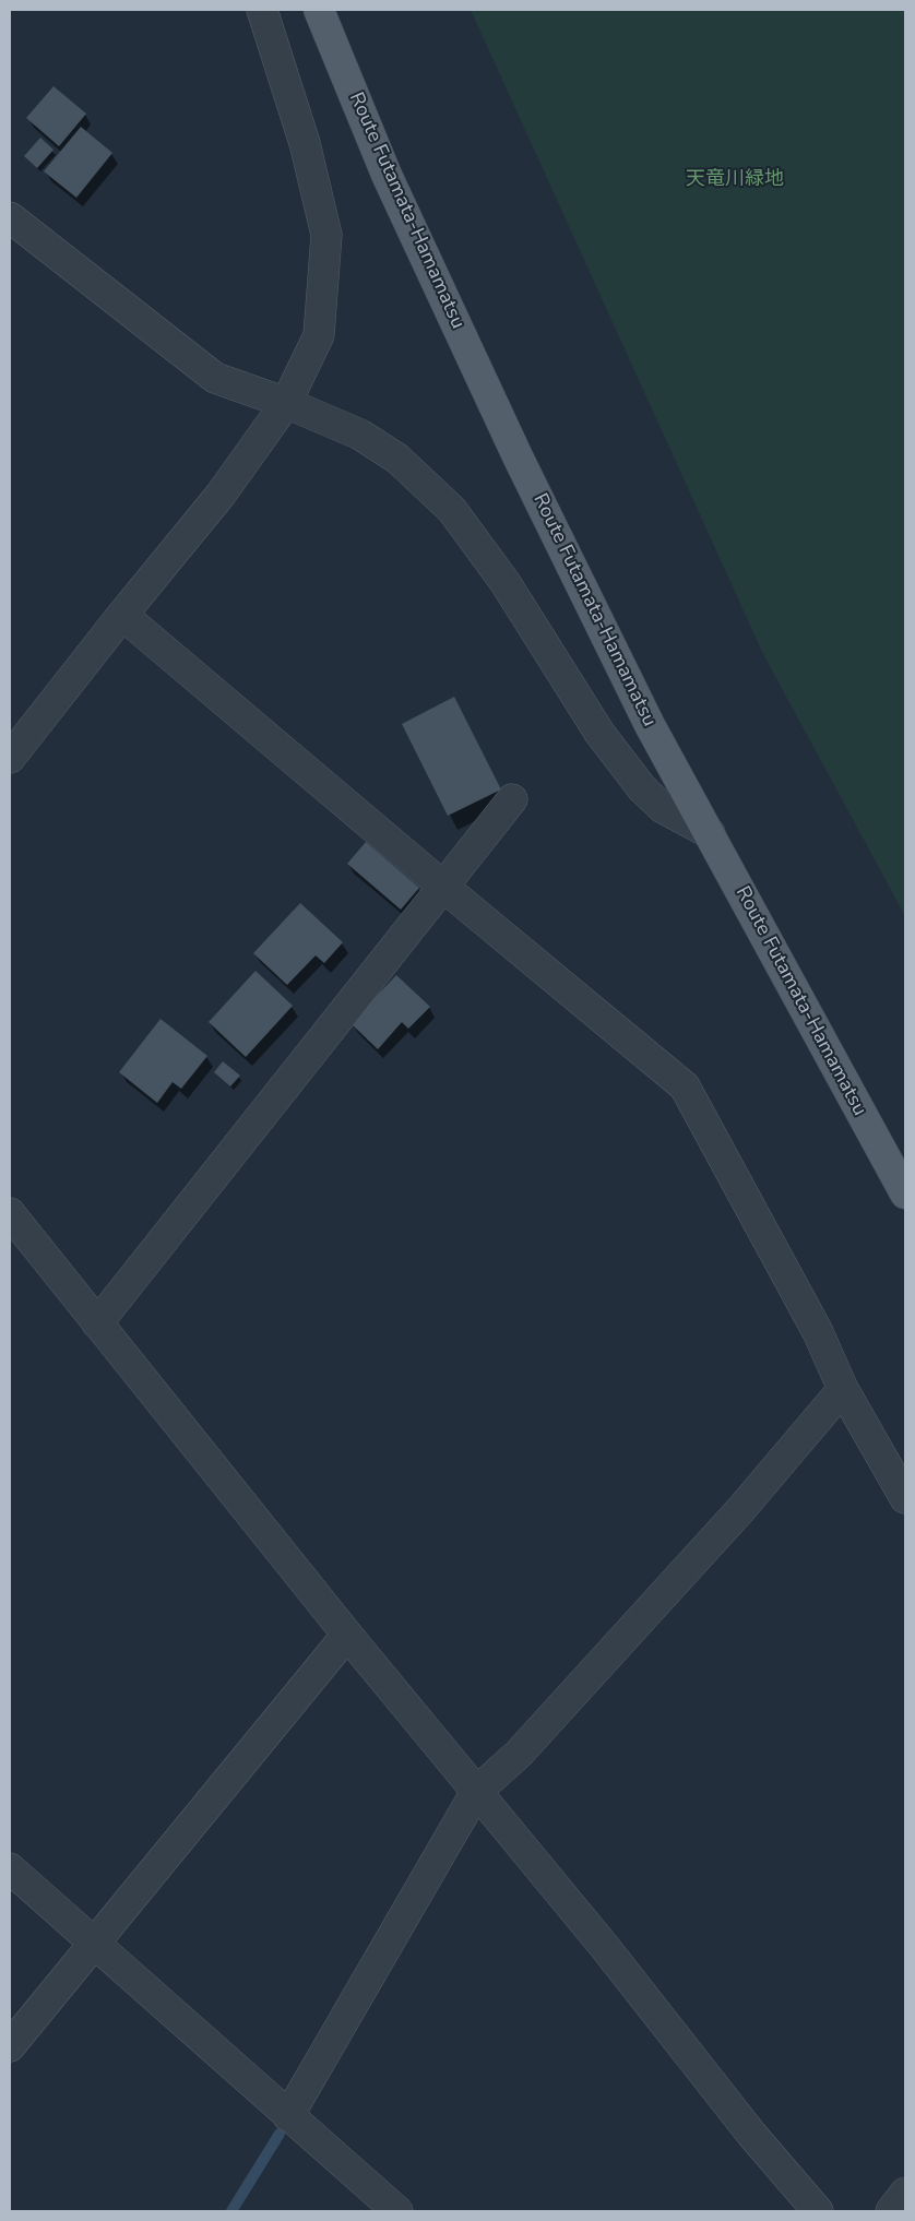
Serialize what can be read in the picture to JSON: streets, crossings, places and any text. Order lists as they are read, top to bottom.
{
  "streets": {
    "main road": ["Route Futamata-Hamamatsu"]
  },
  "parks": ["天竜川緑地"]
}
